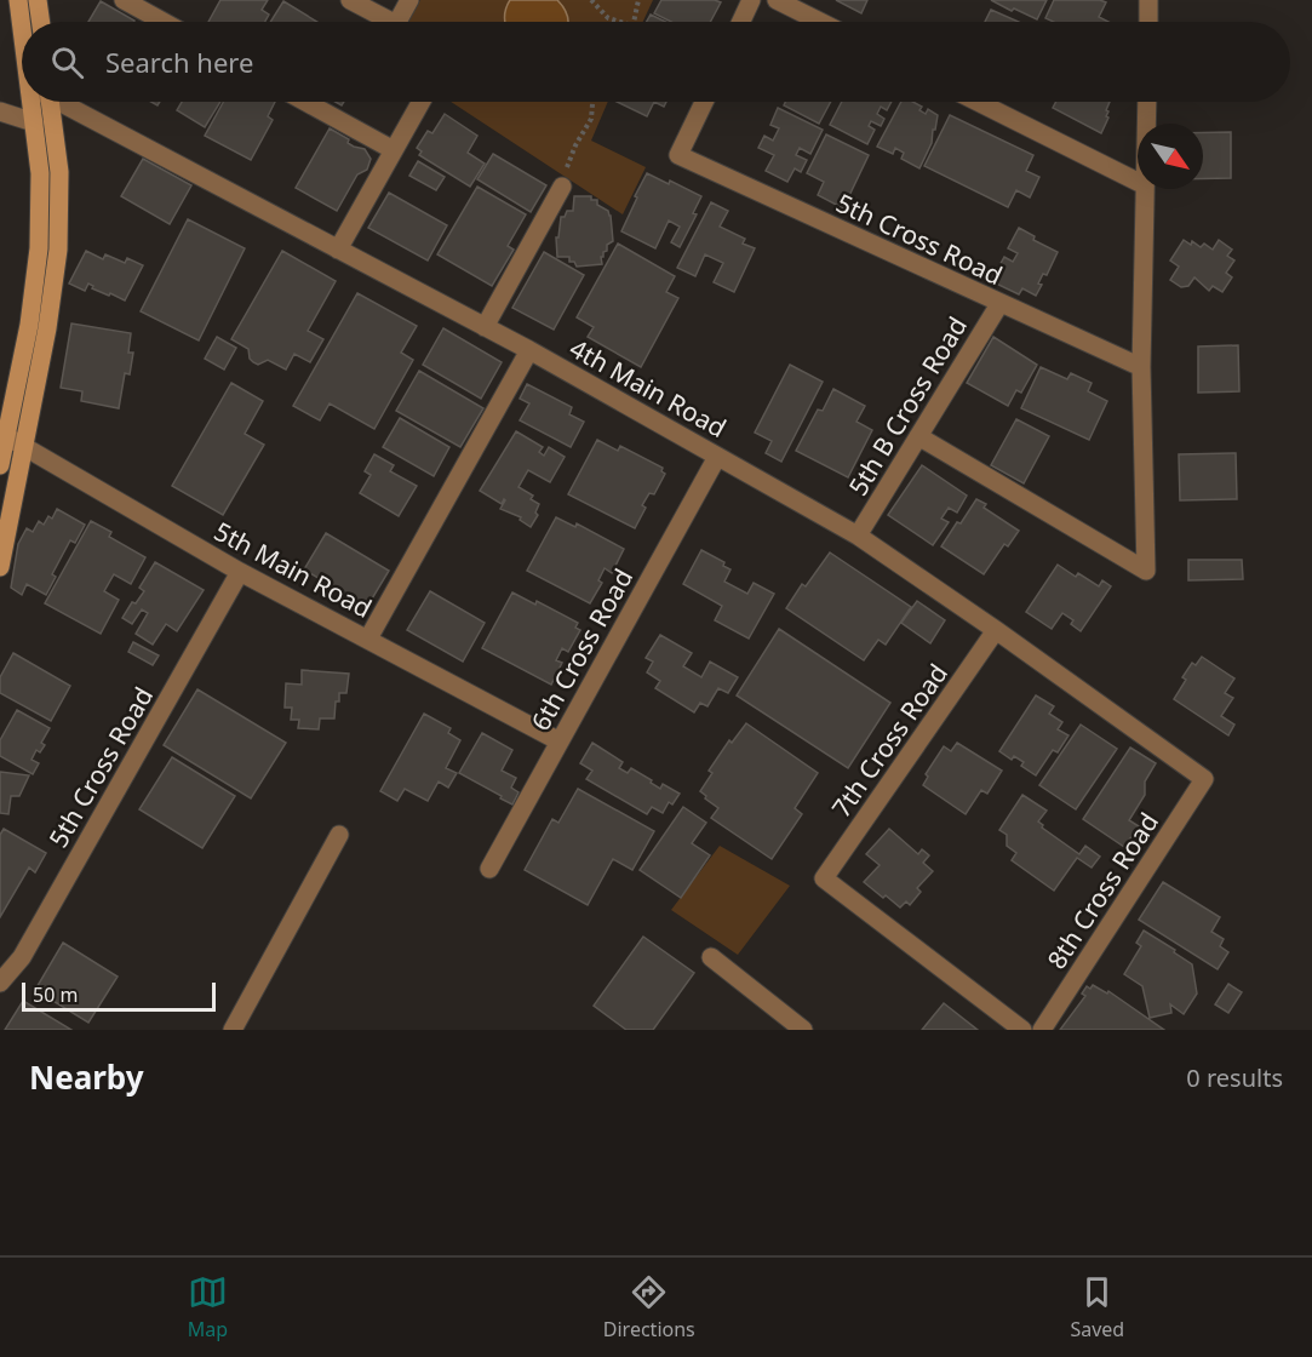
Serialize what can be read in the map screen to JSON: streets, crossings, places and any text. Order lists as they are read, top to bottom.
{
  "streets": {
    "street": [
      "5th Cross Road",
      "4th Main Road",
      "5th B Cross Road",
      "5th Main Road",
      "6th Cross Road",
      "7th Cross Road",
      "8th Cross Road"
    ]
  },
  "crossings": [
    ["5th Cross Road", "5th B Cross Road"],
    ["5th Cross Road", "5th Main Road"],
    ["4th Main Road", "5th B Cross Road"],
    ["4th Main Road", "6th Cross Road"],
    ["4th Main Road", "7th Cross Road"],
    ["4th Main Road", "8th Cross Road"],
    ["5th Main Road", "6th Cross Road"]
  ],
  "scale_bar": "50 m",
  "north": "bottom right",
  "page": {
    "search": "Search here",
    "scale": "50 m",
    "heading": ["Nearby", "0 results"],
    "nav": ["Map", "Directions", "Saved"]
  }
}
